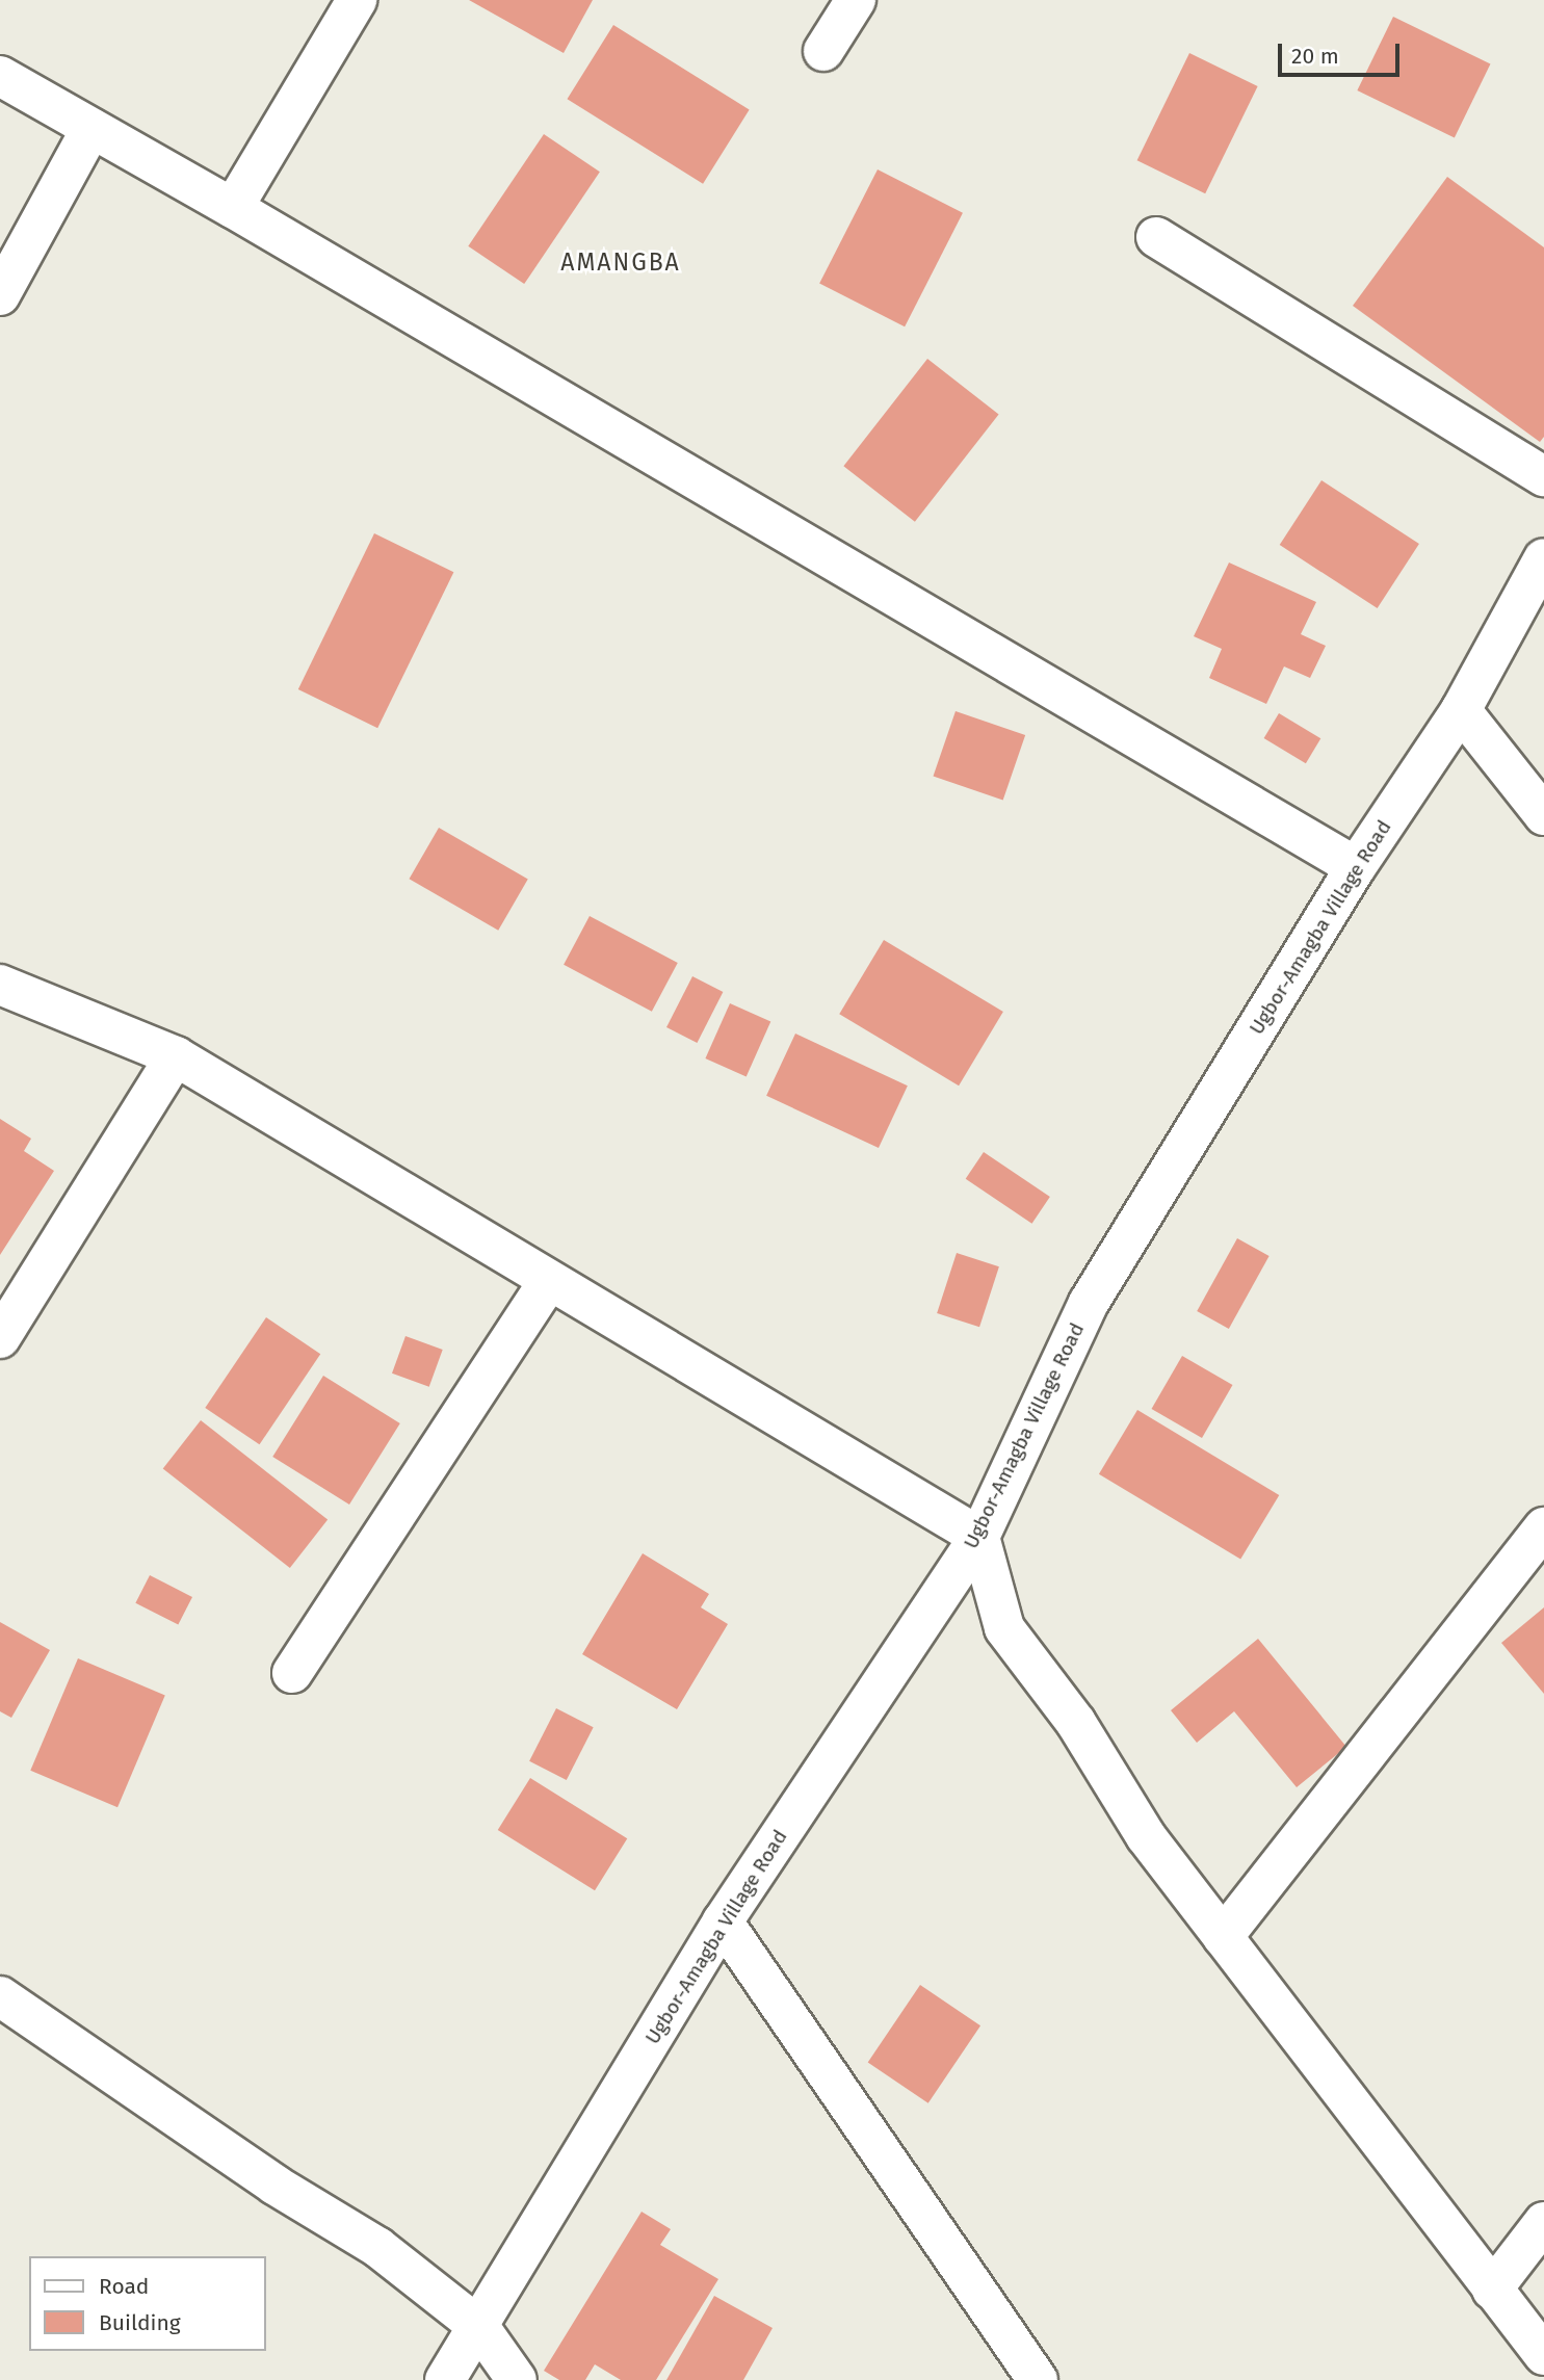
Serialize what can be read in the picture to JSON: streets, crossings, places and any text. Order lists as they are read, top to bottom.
{
  "streets": {
    "street": ["Ugbor-Amagba Village Road"]
  },
  "districts": ["AMANGBA"],
  "legend": ["Road", "Building"],
  "scale_bar": "20 m"
}
